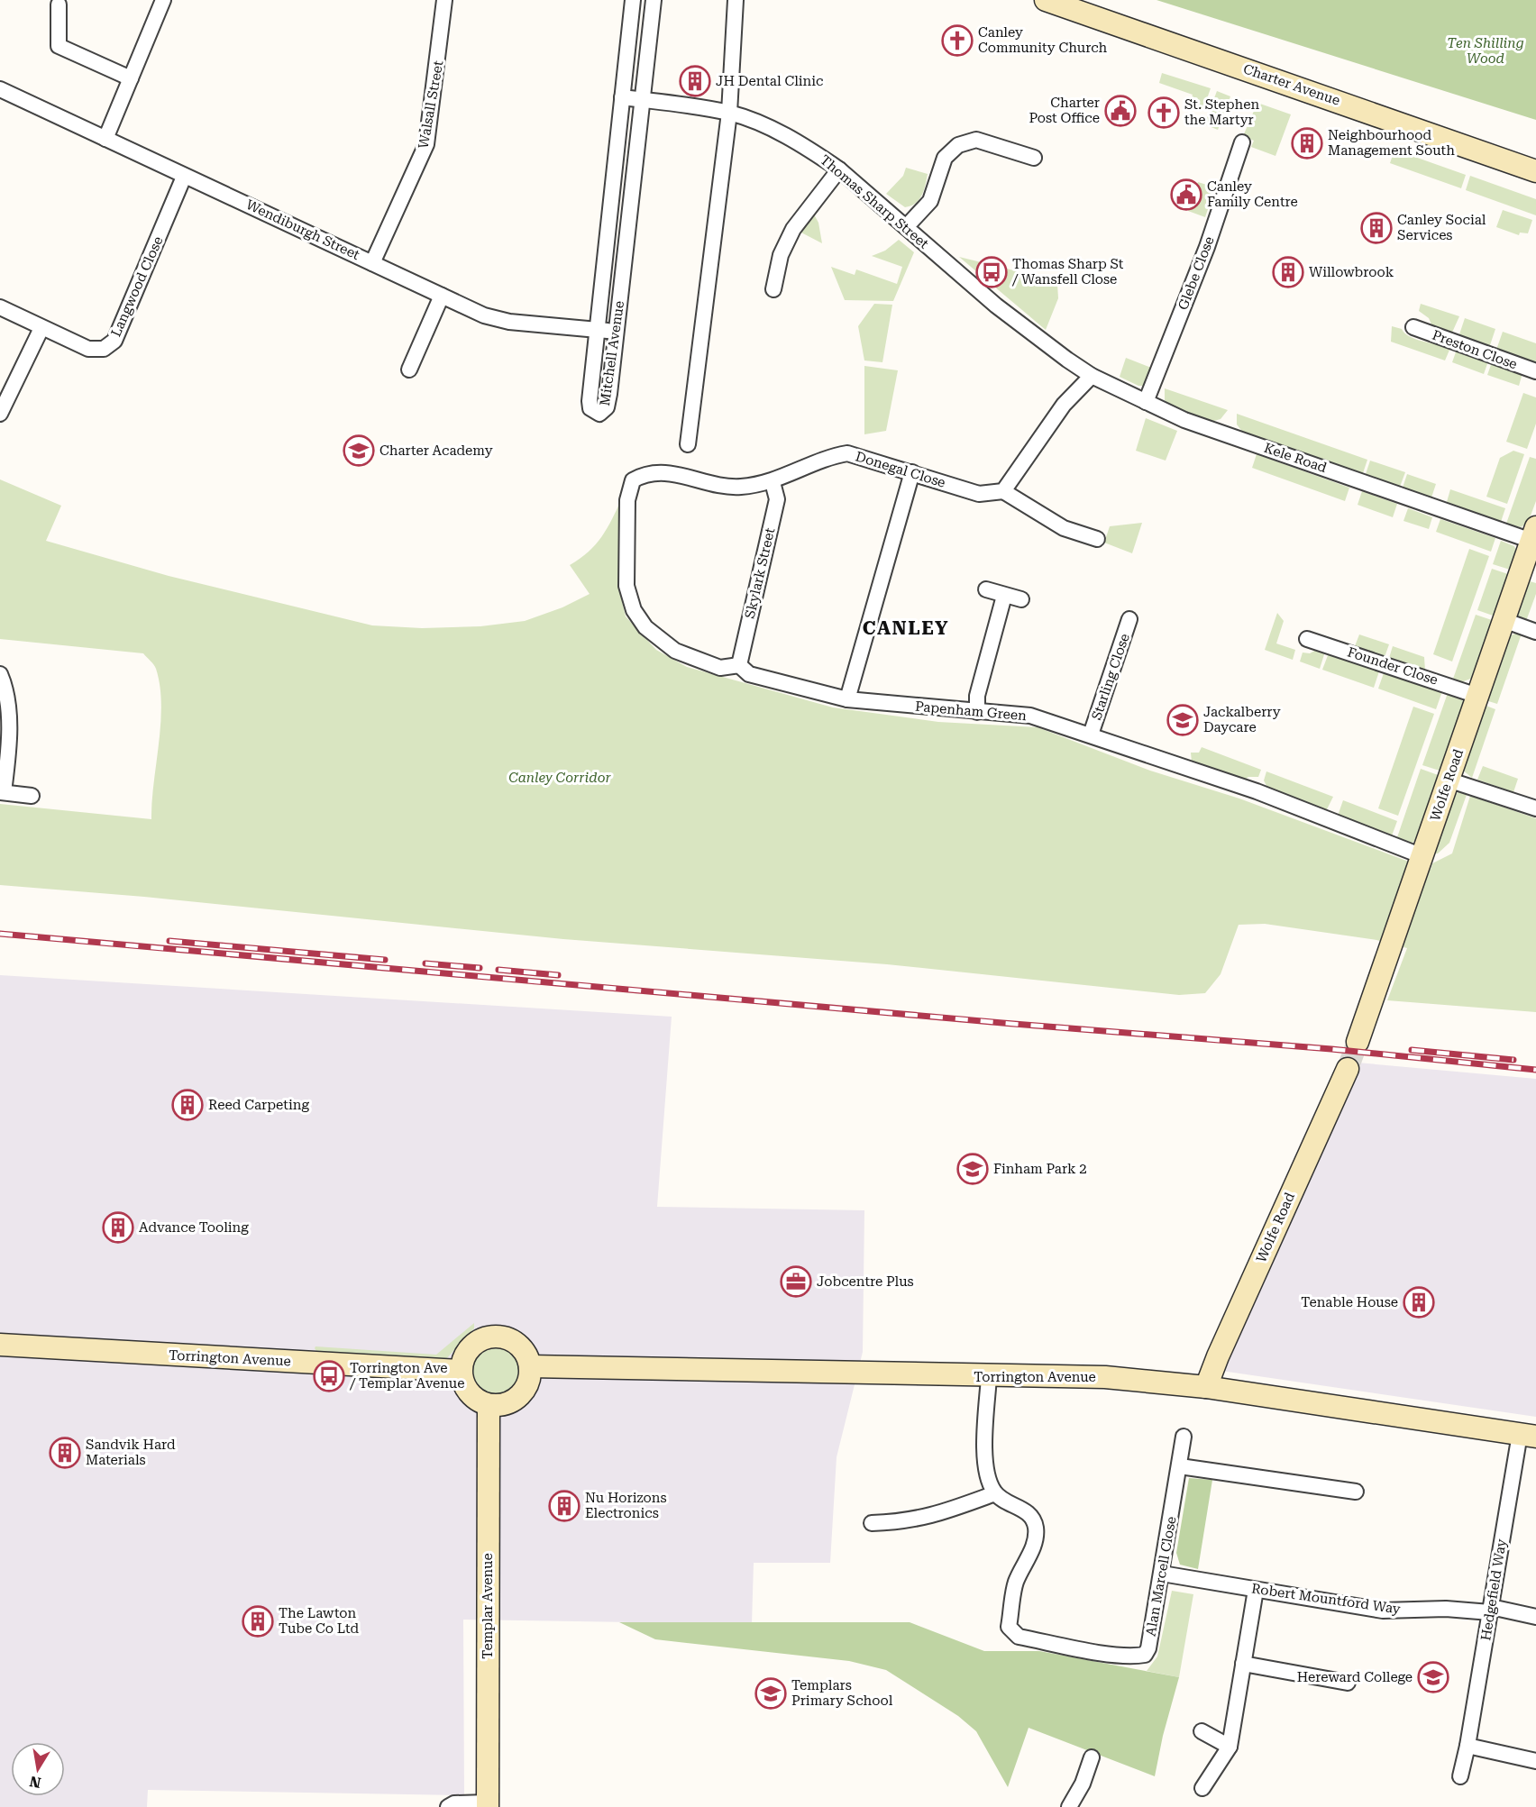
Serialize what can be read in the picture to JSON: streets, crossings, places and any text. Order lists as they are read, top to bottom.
{
  "streets": {
    "street": [
      "Charter Avenue",
      "Walsall Street",
      "Thomas Sharp Street",
      "Wendiburgh Street",
      "Glebe Close",
      "Langwood Close",
      "Preston Close",
      "Mitchell Avenue",
      "Kele Road",
      "Donegal Close",
      "Skylark Street",
      "Founder Close",
      "Starling Close",
      "Papenham Green",
      "Wolfe Road",
      "Torrington Avenue",
      "Alan Marcell Close",
      "Hedgefield Way",
      "Robert Mountford Way",
      "Templar Avenue"
    ]
  },
  "crossings": [
    ["Walsall Street", "Wendiburgh Street"],
    ["Thomas Sharp Street", "Mitchell Avenue"],
    ["Thomas Sharp Street", "Kele Road"],
    ["Wendiburgh Street", "Langwood Close"],
    ["Wendiburgh Street", "Mitchell Avenue"],
    ["Glebe Close", "Kele Road"],
    ["Kele Road", "Wolfe Road"],
    ["Donegal Close", "Skylark Street"],
    ["Donegal Close", "Papenham Green"],
    ["Skylark Street", "Papenham Green"],
    ["Founder Close", "Wolfe Road"],
    ["Starling Close", "Papenham Green"],
    ["Papenham Green", "Wolfe Road"],
    ["Wolfe Road", "Torrington Avenue"],
    ["Torrington Avenue", "Hedgefield Way"],
    ["Torrington Avenue", "Templar Avenue"],
    ["Alan Marcell Close", "Robert Mountford Way"],
    ["Hedgefield Way", "Robert Mountford Way"]
  ],
  "districts": ["CANLEY"],
  "parks": ["Ten Shilling Wood", "Canley Corridor"],
  "places": {
    "church": ["Canley Community Church", "St. Stephen the Martyr"],
    "building": [
      "JH Dental Clinic",
      "Neighbourhood Management South",
      "Canley Social Services",
      "Willowbrook",
      "Reed Carpeting",
      "Advance Tooling",
      "Tenable House",
      "Sandvik Hard Materials",
      "Nu Horizons Electronics",
      "The Lawton Tube Co Ltd"
    ],
    "public building": ["Charter Post Office", "Canley Family Centre"],
    "bus stop": ["Thomas Sharp St / Wansfell Close", "Torrington Ave / Templar Avenue"],
    "school or university": [
      "Charter Academy",
      "Jackalberry Daycare",
      "Finham Park 2",
      "Hereward College",
      "Templars Primary School"
    ],
    "office": ["Jobcentre Plus"]
  },
  "north": "bottom"
}
